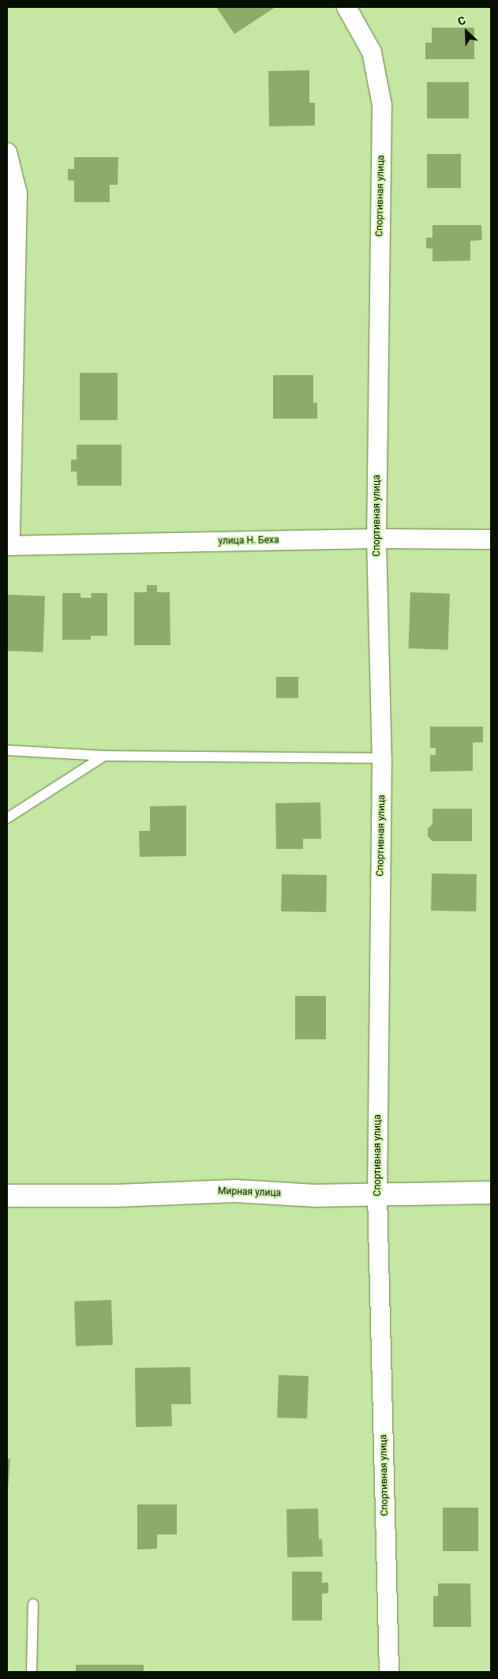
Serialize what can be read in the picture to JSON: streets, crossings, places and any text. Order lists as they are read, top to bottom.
{
  "streets": {
    "street": ["Спортивная улица", "улица Н. Беха", "Мирная улица"]
  },
  "crossings": [
    ["Спортивная улица", "улица Н. Беха"],
    ["Спортивная улица", "Мирная улица"]
  ],
  "north": "top left"
}
